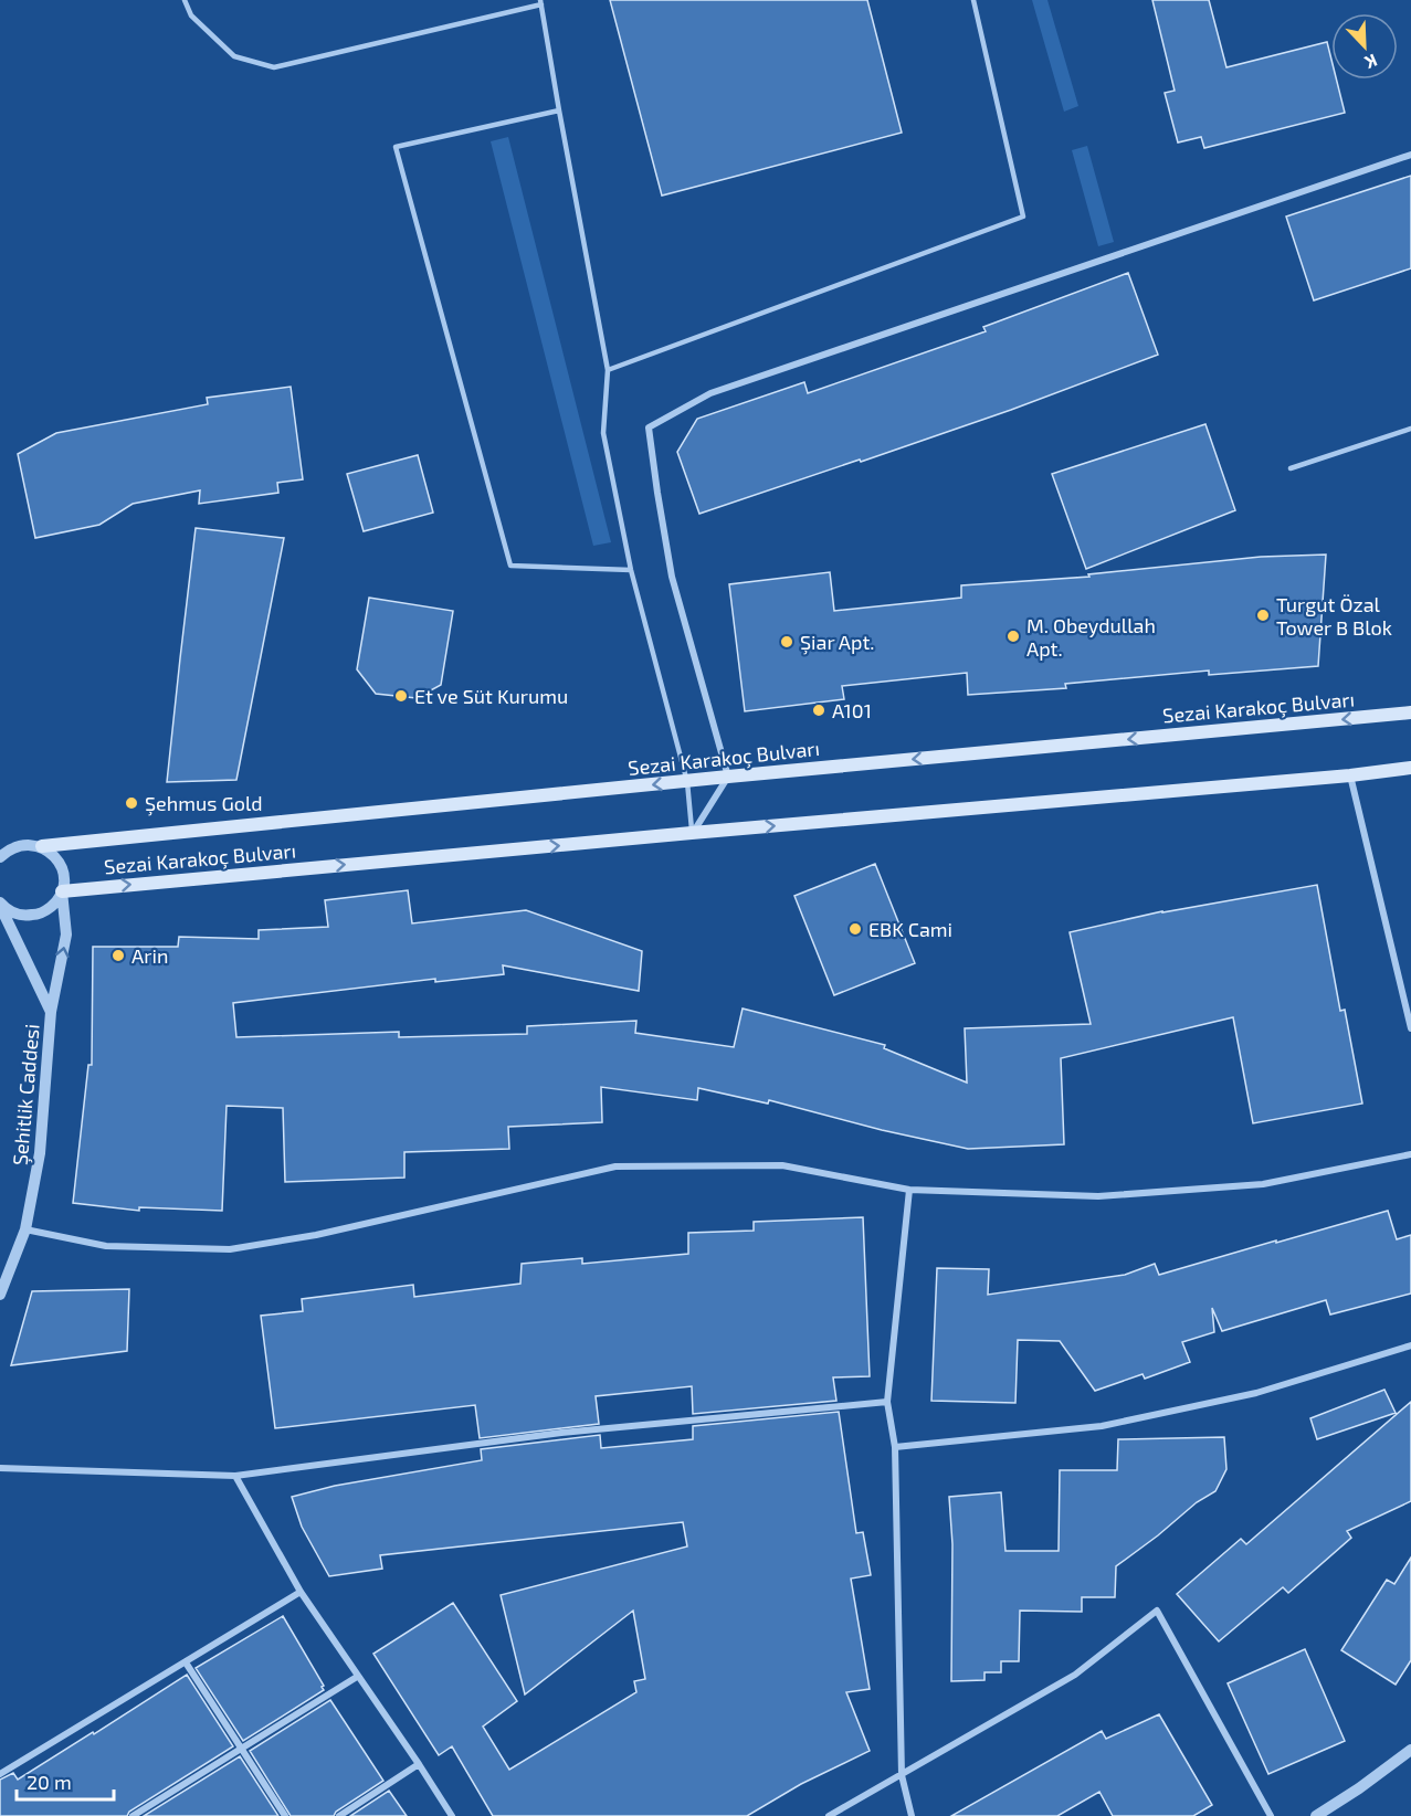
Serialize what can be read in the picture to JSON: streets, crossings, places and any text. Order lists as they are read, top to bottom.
{
  "streets": {
    "main road": ["Sezai Karakoç Bulvarı"],
    "street": ["Şehitlik Caddesi"]
  },
  "crossings": [
    ["Sezai Karakoç Bulvarı", "Şehitlik Caddesi"]
  ],
  "places": [
    "Turgut Özal Tower B Blok",
    "M. Obeydullah Apt.",
    "Şiar Apt.",
    "Et ve Süt Kurumu",
    "A101",
    "Şehmus Gold",
    "EBK Cami",
    "Arin"
  ],
  "scale_bar": "20 m",
  "north": "bottom right"
}
